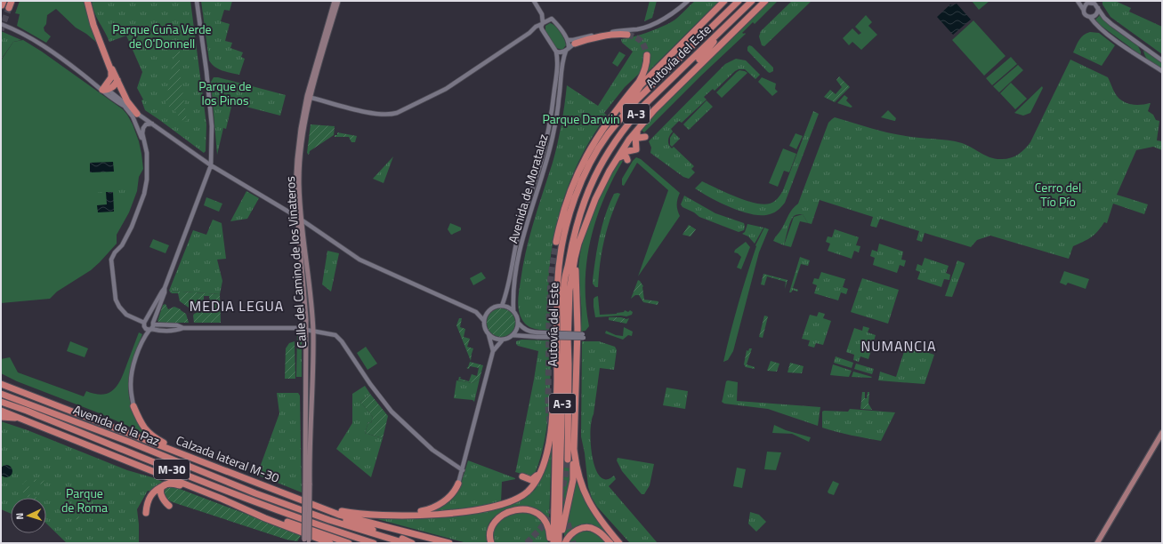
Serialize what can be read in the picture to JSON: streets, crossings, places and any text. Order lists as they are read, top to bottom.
{
  "streets": {
    "highway": [
      "Autovía del Este",
      "A-3",
      "Avenida de la Paz",
      "Calzada lateral M-30",
      "M-30"
    ],
    "main road": ["Calle del Camino de los Vinateros"],
    "street": ["Avenida de Moratalaz"]
  },
  "districts": ["MEDIA LEGUA", "NUMANCIA"],
  "parks": [
    "Parque Cuña Verde de O'Donnell",
    "Parque de los Pinos",
    "Parque Darwin",
    "Cerro del Tío Pío",
    "Parque de Roma"
  ],
  "north": "left"
}
